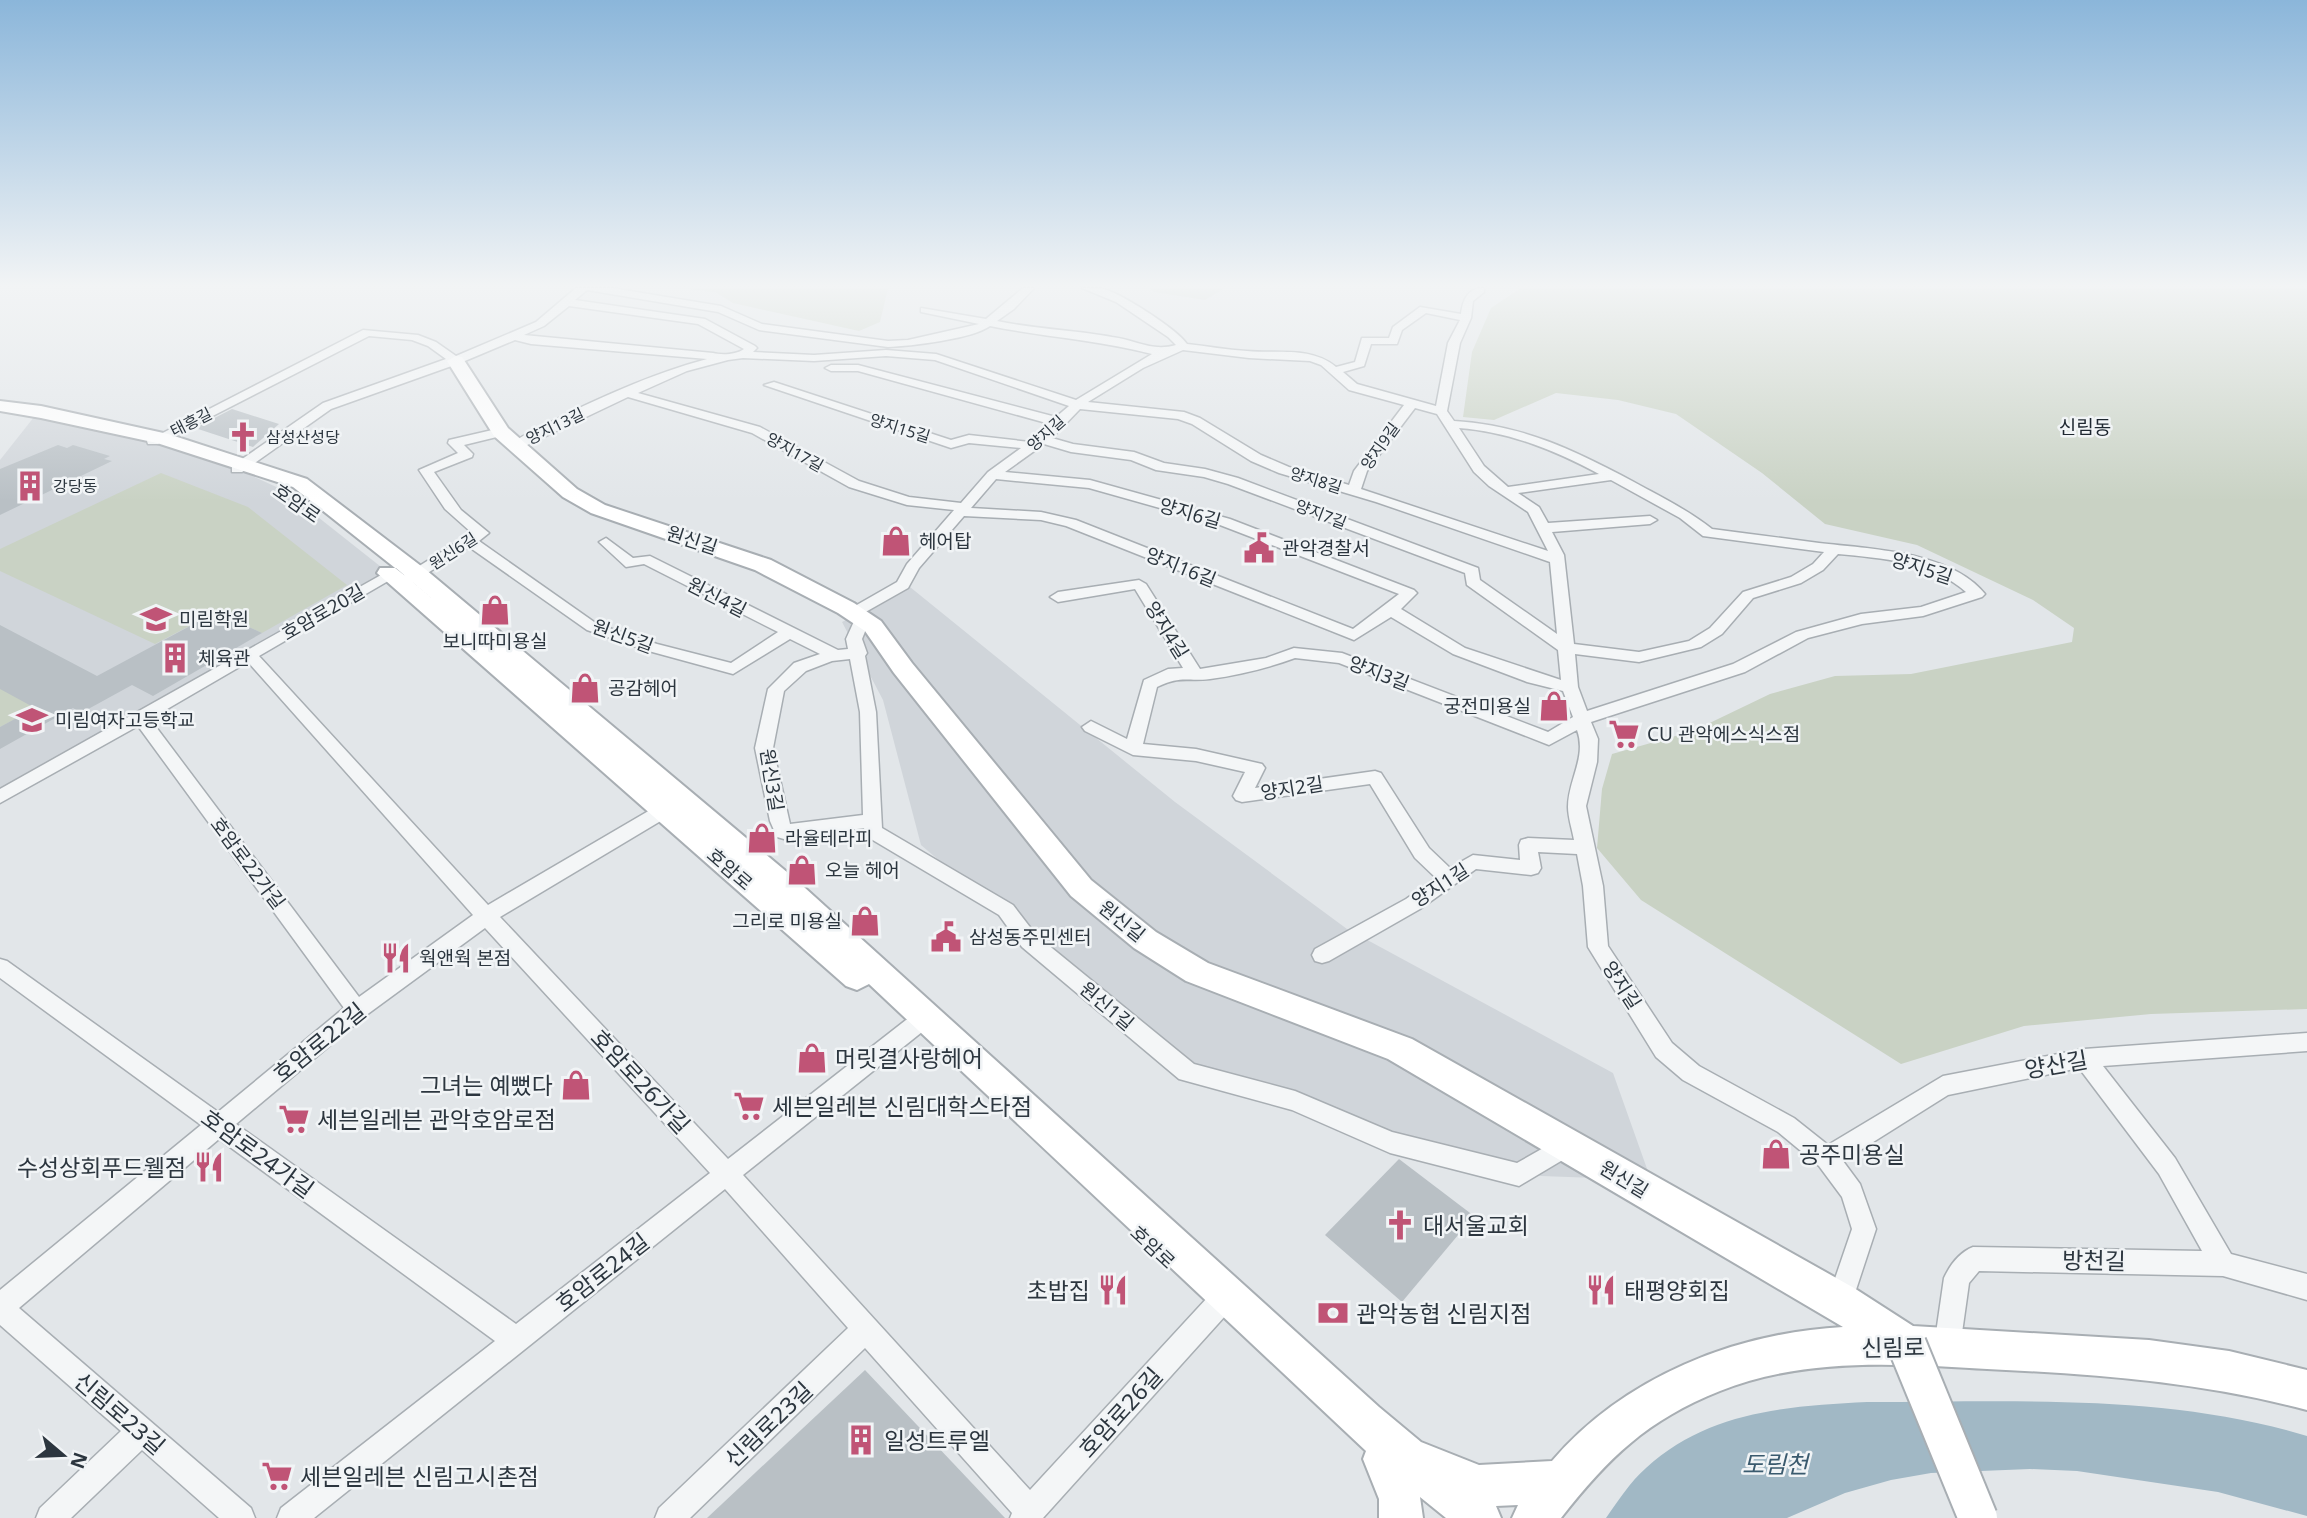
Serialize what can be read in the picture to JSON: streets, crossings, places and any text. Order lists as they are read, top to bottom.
{
  "streets": {
    "main road": ["호암로", "원신길", "신림로"],
    "street": [
      "태흥길",
      "양지13길",
      "양지15길",
      "양지길",
      "양지9길",
      "양지17길",
      "양지8길",
      "양지6길",
      "양지7길",
      "원신6길",
      "양지16길",
      "양지5길",
      "원신4길",
      "호암로20길",
      "양지4길",
      "원신5길",
      "양지3길",
      "원신3길",
      "양지2길",
      "호암로22가길",
      "양지1길",
      "원신1길",
      "호암로22길",
      "양산길",
      "호암로26가길",
      "호암로24가길",
      "방천길",
      "호암로24길",
      "호암로26길",
      "신림로23길"
    ]
  },
  "crossings": [
    ["태흥길", "원신길"],
    ["양지13길", "양지길"],
    ["양지13길", "양지17길"],
    ["양지13길", "양지8길"],
    ["양지13길", "원신길"],
    ["양지13길", "원신6길"],
    ["양지15길", "양지길"],
    ["양지15길", "양지7길"],
    ["양지길", "양지9길"],
    ["양지길", "양지17길"],
    ["양지길", "양지8길"],
    ["양지길", "양지6길"],
    ["양지길", "양지7길"],
    ["양지길", "원신길"],
    ["양지길", "양지16길"],
    ["양지길", "양지5길"],
    ["양지길", "양지3길"],
    ["양지길", "양지1길"],
    ["양지길", "양산길"],
    ["양지9길", "양지8길"],
    ["양지17길", "양지16길"],
    ["호암로", "원신6길"],
    ["호암로", "호암로20길"],
    ["호암로", "호암로22길"],
    ["호암로", "호암로24길"],
    ["호암로", "호암로26길"],
    ["양지6길", "양지16길"],
    ["원신길", "원신6길"],
    ["원신길", "원신1길"],
    ["원신길", "신림로"],
    ["원신6길", "호암로20길"],
    ["원신6길", "원신5길"],
    ["양지5길", "양지3길"],
    ["원신4길", "원신5길"],
    ["원신4길", "원신3길"],
    ["호암로20길", "호암로22가길"],
    ["호암로20길", "호암로26가길"],
    ["양지4길", "양지3길"],
    ["양지3길", "양지2길"],
    ["원신3길", "원신1길"],
    ["양지2길", "양지1길"],
    ["호암로22가길", "호암로22길"],
    ["호암로22길", "호암로26가길"],
    ["호암로22길", "호암로24가길"],
    ["호암로22길", "신림로23길"],
    ["호암로26가길", "호암로24길"],
    ["호암로26가길", "호암로26길"],
    ["호암로26가길", "신림로23길"],
    ["호암로24가길", "호암로24길"],
    ["방천길", "신림로"]
  ],
  "districts": ["신림동"],
  "water": ["도림천"],
  "places": {
    "church": ["삼성산성당", "대서울교회"],
    "building": ["강당동", "체육관", "일성트루엘"],
    "shop": [
      "헤어탑",
      "보니따미용실",
      "공감헤어",
      "궁전미용실",
      "라율테라피",
      "오늘 헤어",
      "그리로 미용실",
      "머릿결사랑헤어",
      "그녀는 예뻤다",
      "공주미용실"
    ],
    "public building": ["관악경찰서", "삼성동주민센터"],
    "school or university": ["미림학원", "미림여자고등학교"],
    "supermarket": [
      "CU 관악에스식스점",
      "세븐일레븐 신림대학스타점",
      "세븐일레븐 관악호암로점",
      "세븐일레븐 신림고시촌점"
    ],
    "restaurant": [
      "웍앤웍 본점",
      "수성상회푸드웰점",
      "초밥집",
      "태평양회집"
    ],
    "bank": ["관악농협 신림지점"]
  },
  "north": "right"
}
